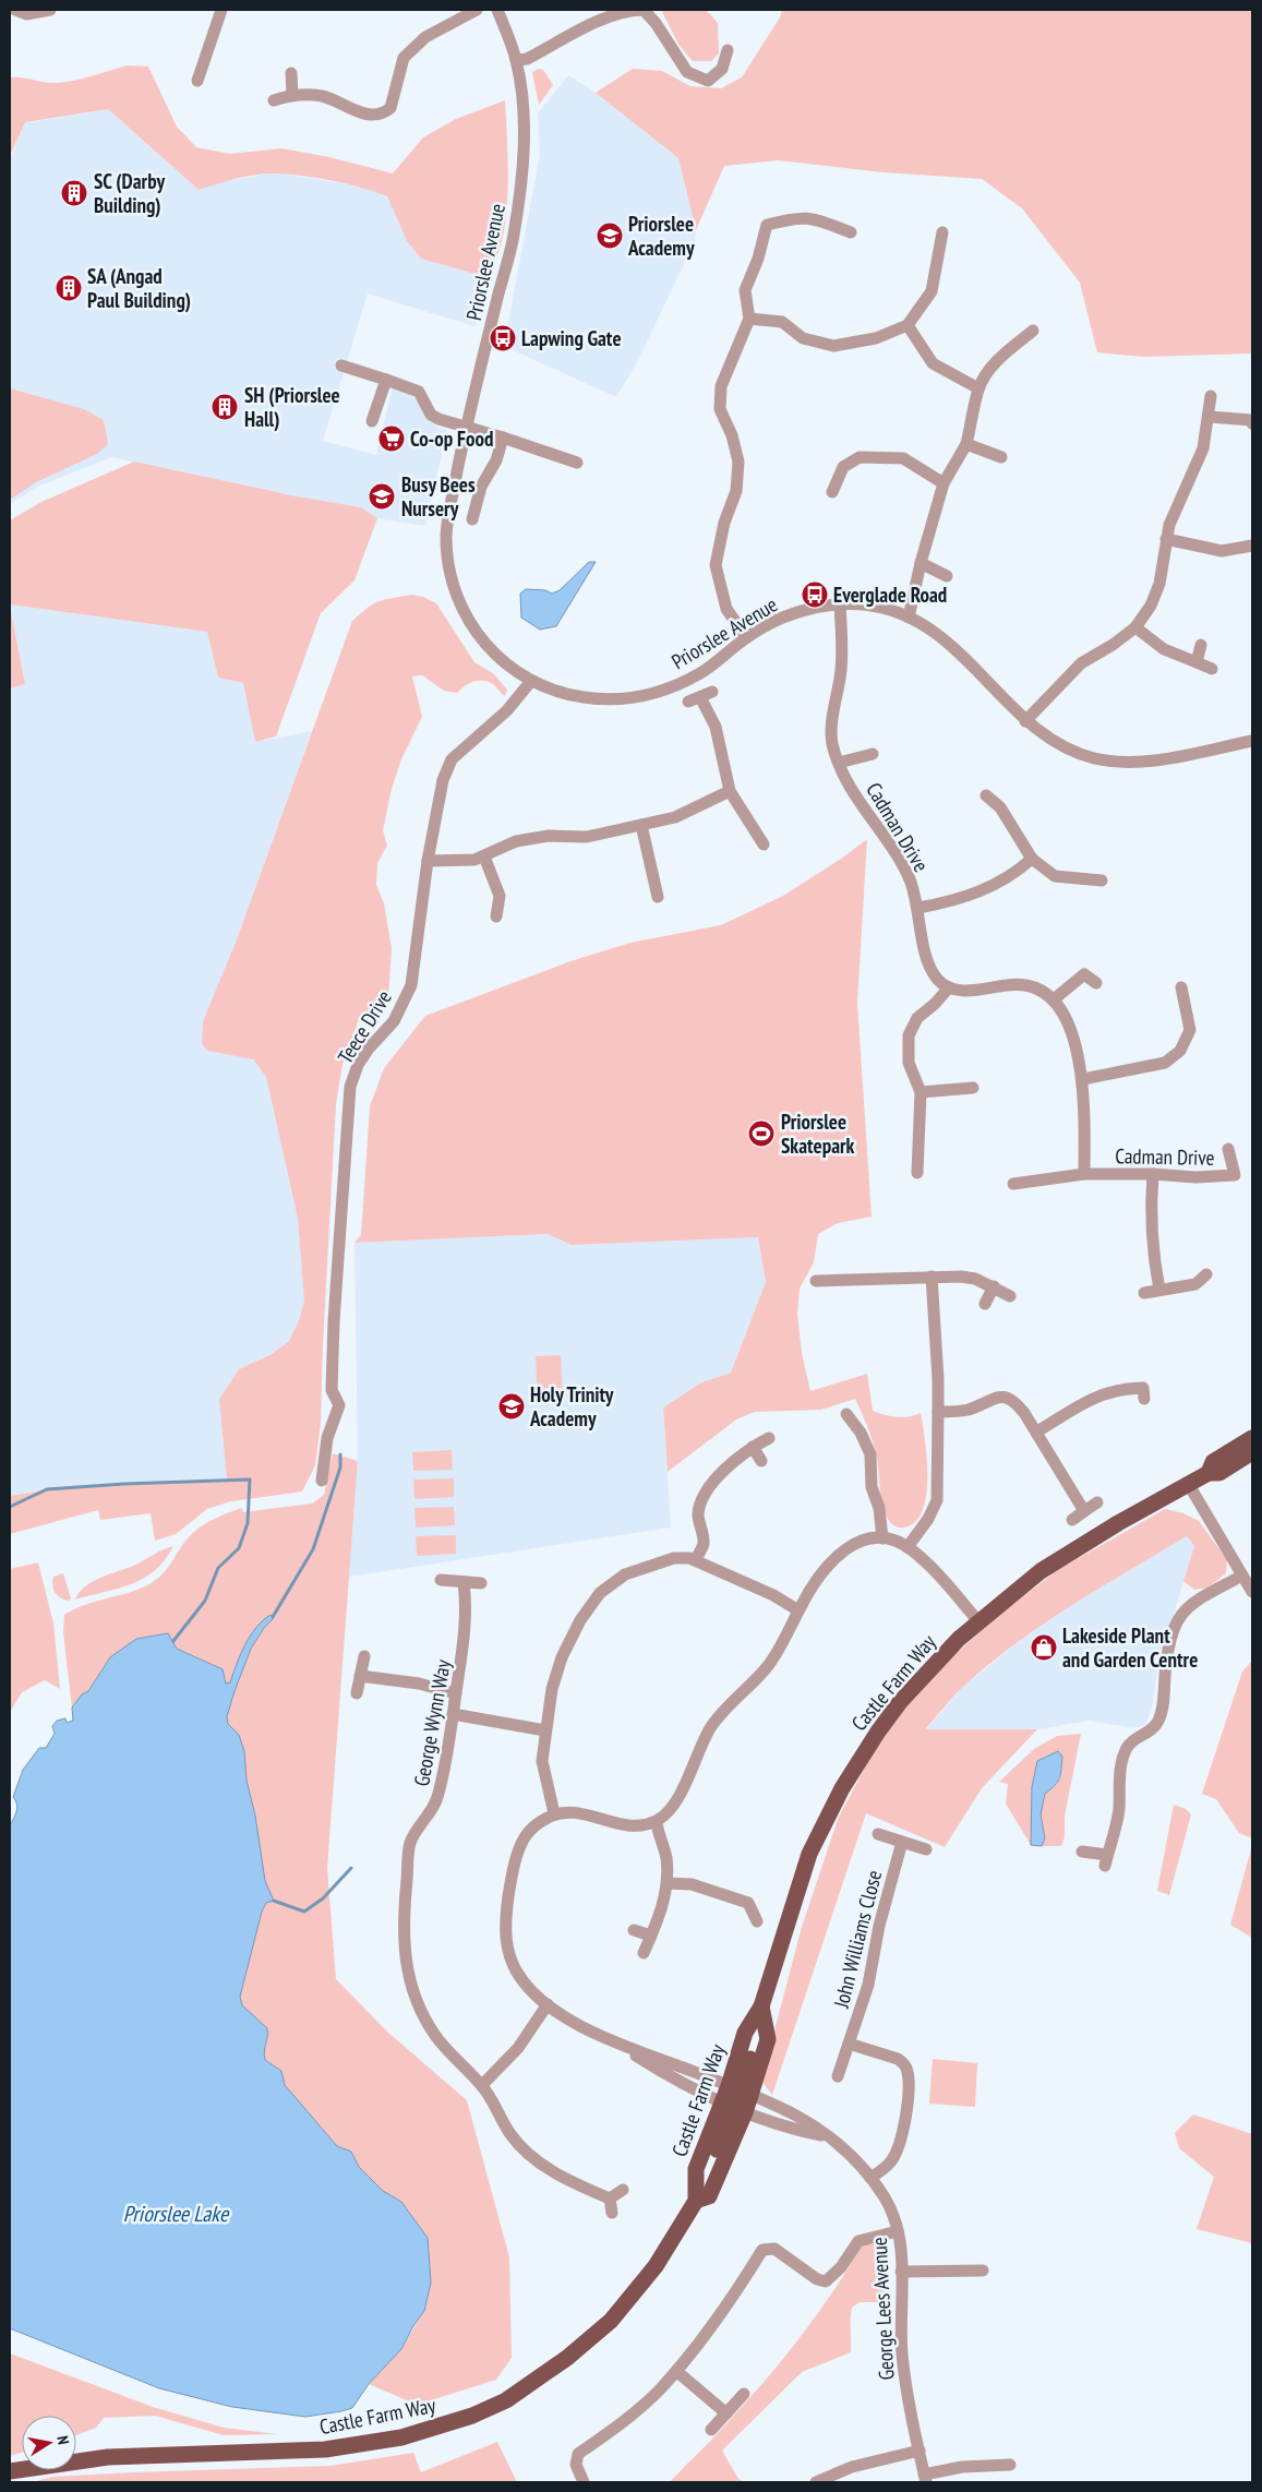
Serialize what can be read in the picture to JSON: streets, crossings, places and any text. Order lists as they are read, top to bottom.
{
  "streets": {
    "main road": ["Castle Farm Way"],
    "street": [
      "Priorslee Avenue",
      "Cadman Drive",
      "Teece Drive",
      "George Wynn Way",
      "John Williams Close",
      "George Lees Avenue"
    ]
  },
  "crossings": [
    ["Priorslee Avenue", "Cadman Drive"],
    ["Priorslee Avenue", "Teece Drive"],
    ["Castle Farm Way", "George Lees Avenue"]
  ],
  "water": ["Priorslee Lake"],
  "places": {
    "building": ["SC (Darby Building)", "SA (Angad Paul Building)", "SH (Priorslee Hall)"],
    "school or university": ["Priorslee Academy", "Busy Bees Nursery", "Holy Trinity Academy"],
    "bus stop": ["Lapwing Gate", "Everglade Road"],
    "supermarket": ["Co-op Food"],
    "sports": ["Priorslee Skatepark"],
    "shop": ["Lakeside Plant and Garden Centre"]
  },
  "north": "right"
}
